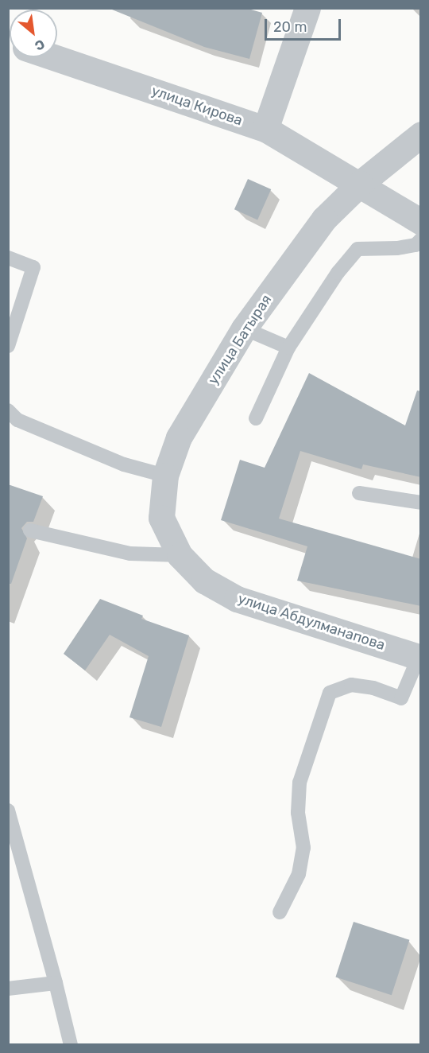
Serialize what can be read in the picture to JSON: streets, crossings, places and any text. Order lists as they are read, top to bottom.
{
  "streets": {
    "street": ["улица Кирова", "улица Батырая", "улица Абдулманапова"]
  },
  "crossings": [
    ["улица Кирова", "улица Батырая"],
    ["улица Батырая", "улица Абдулманапова"]
  ],
  "scale_bar": "20 m",
  "north": "bottom right"
}
